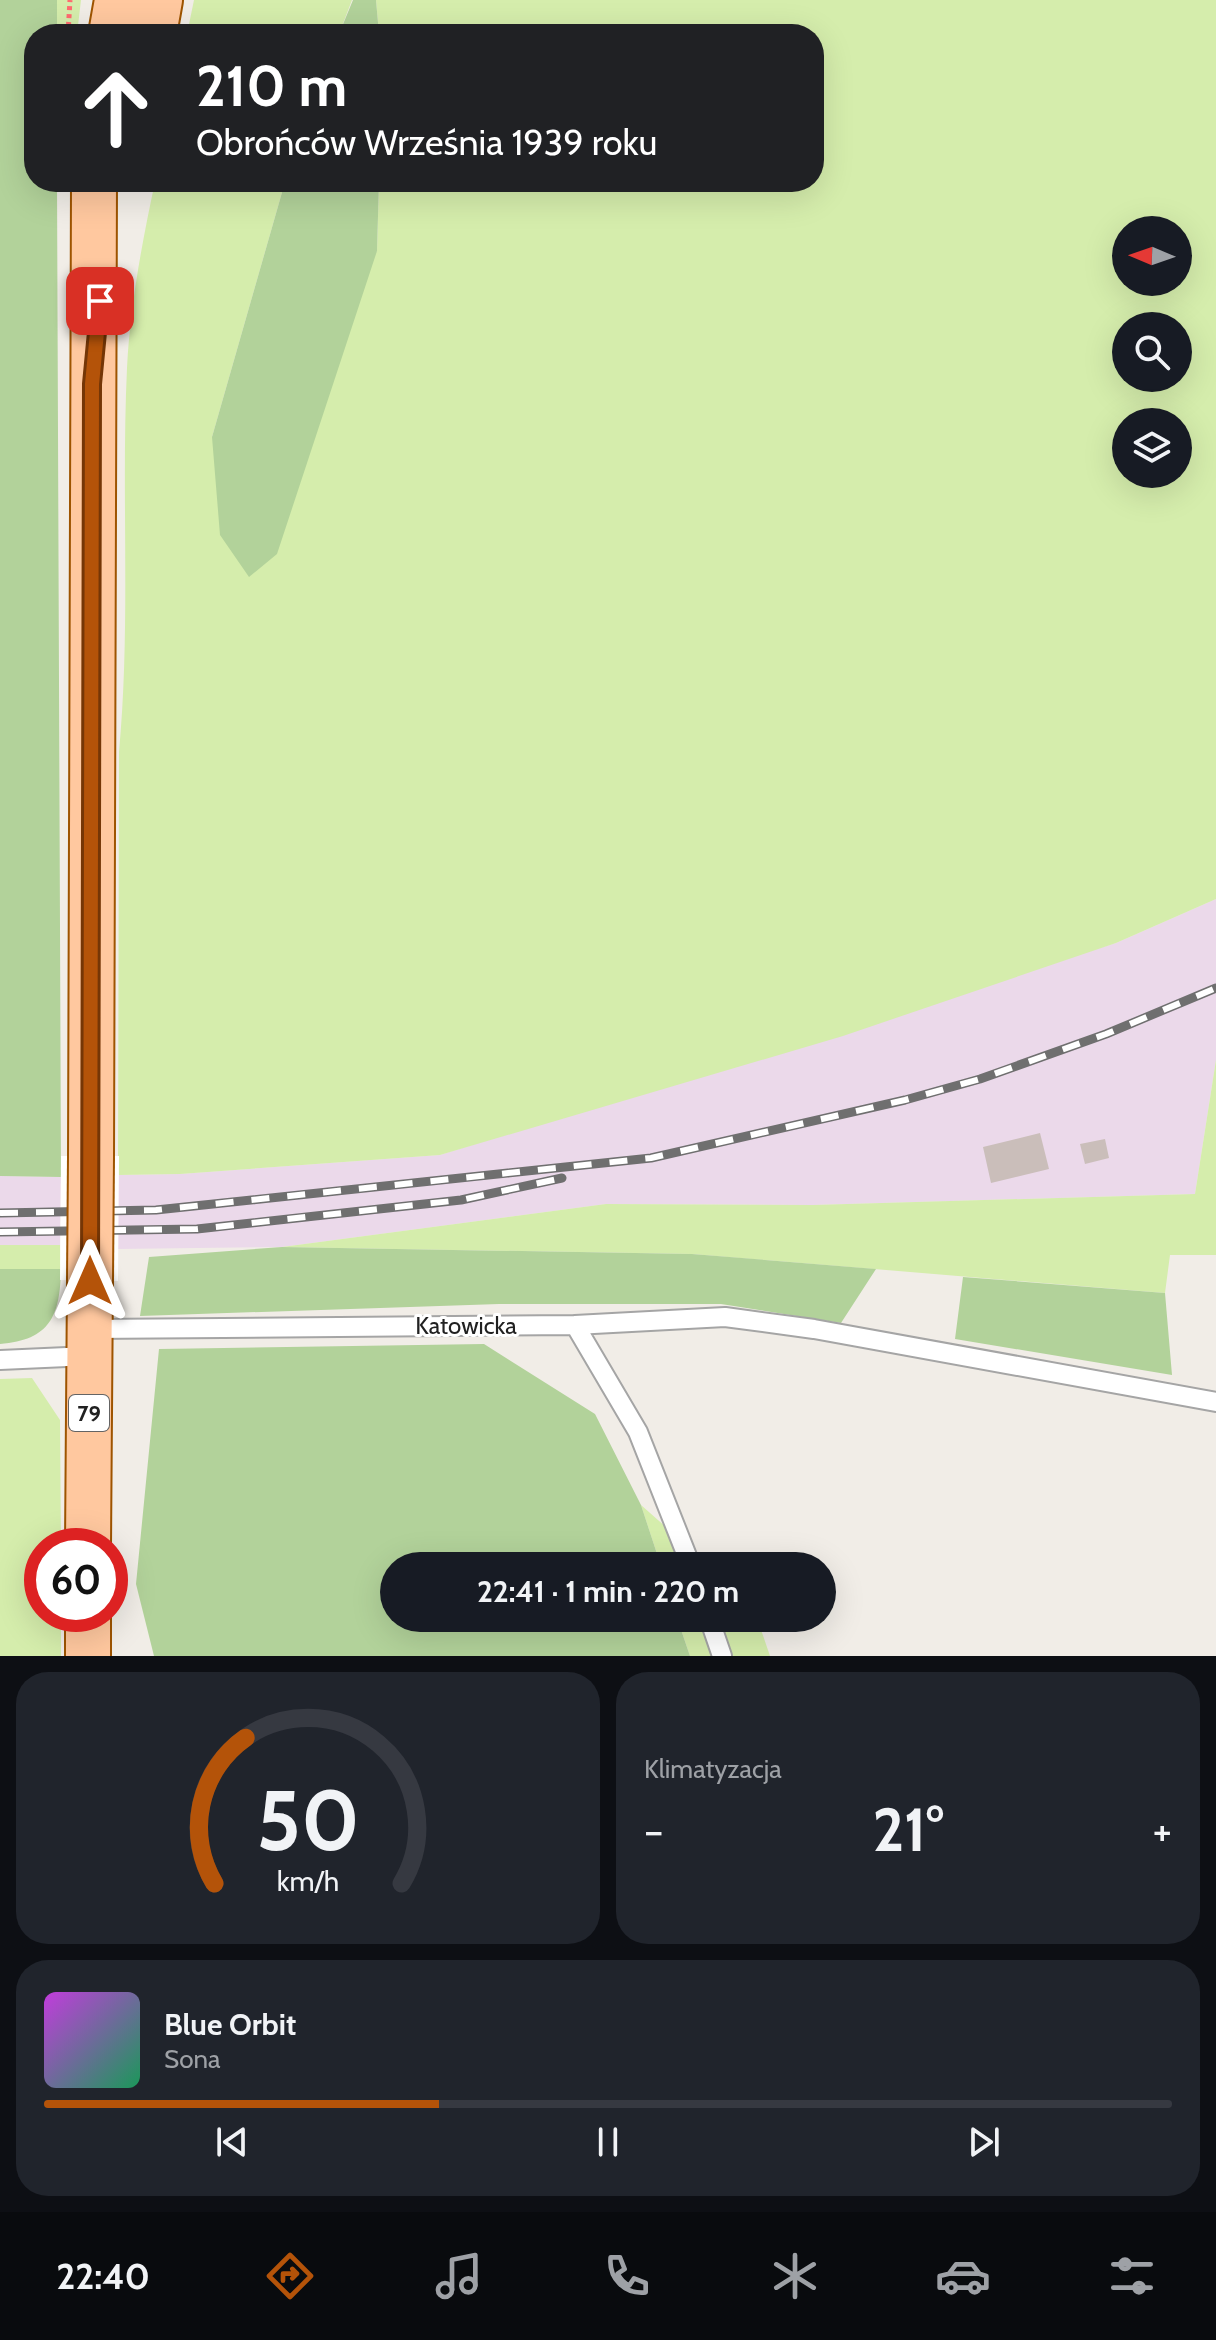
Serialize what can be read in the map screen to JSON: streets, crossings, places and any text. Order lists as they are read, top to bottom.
{
  "streets": {
    "main road": ["79"],
    "lane": ["Katowicka"]
  },
  "crossings": [
    ["Katowicka", "79"]
  ],
  "north": "left",
  "page": {
    "turn": ["210 m", "Obrońców Września 1939 roku"],
    "limit": "60",
    "trip": "22:41 · 1 min · 220 m",
    "tile": "Klimatyzacja",
    "heat": ["−", "21°", "+"],
    "song": ["Blue Orbit", "Sona"],
    "tabs": "22:40",
    "gauge": ["50", "km/h"]
  }
}
